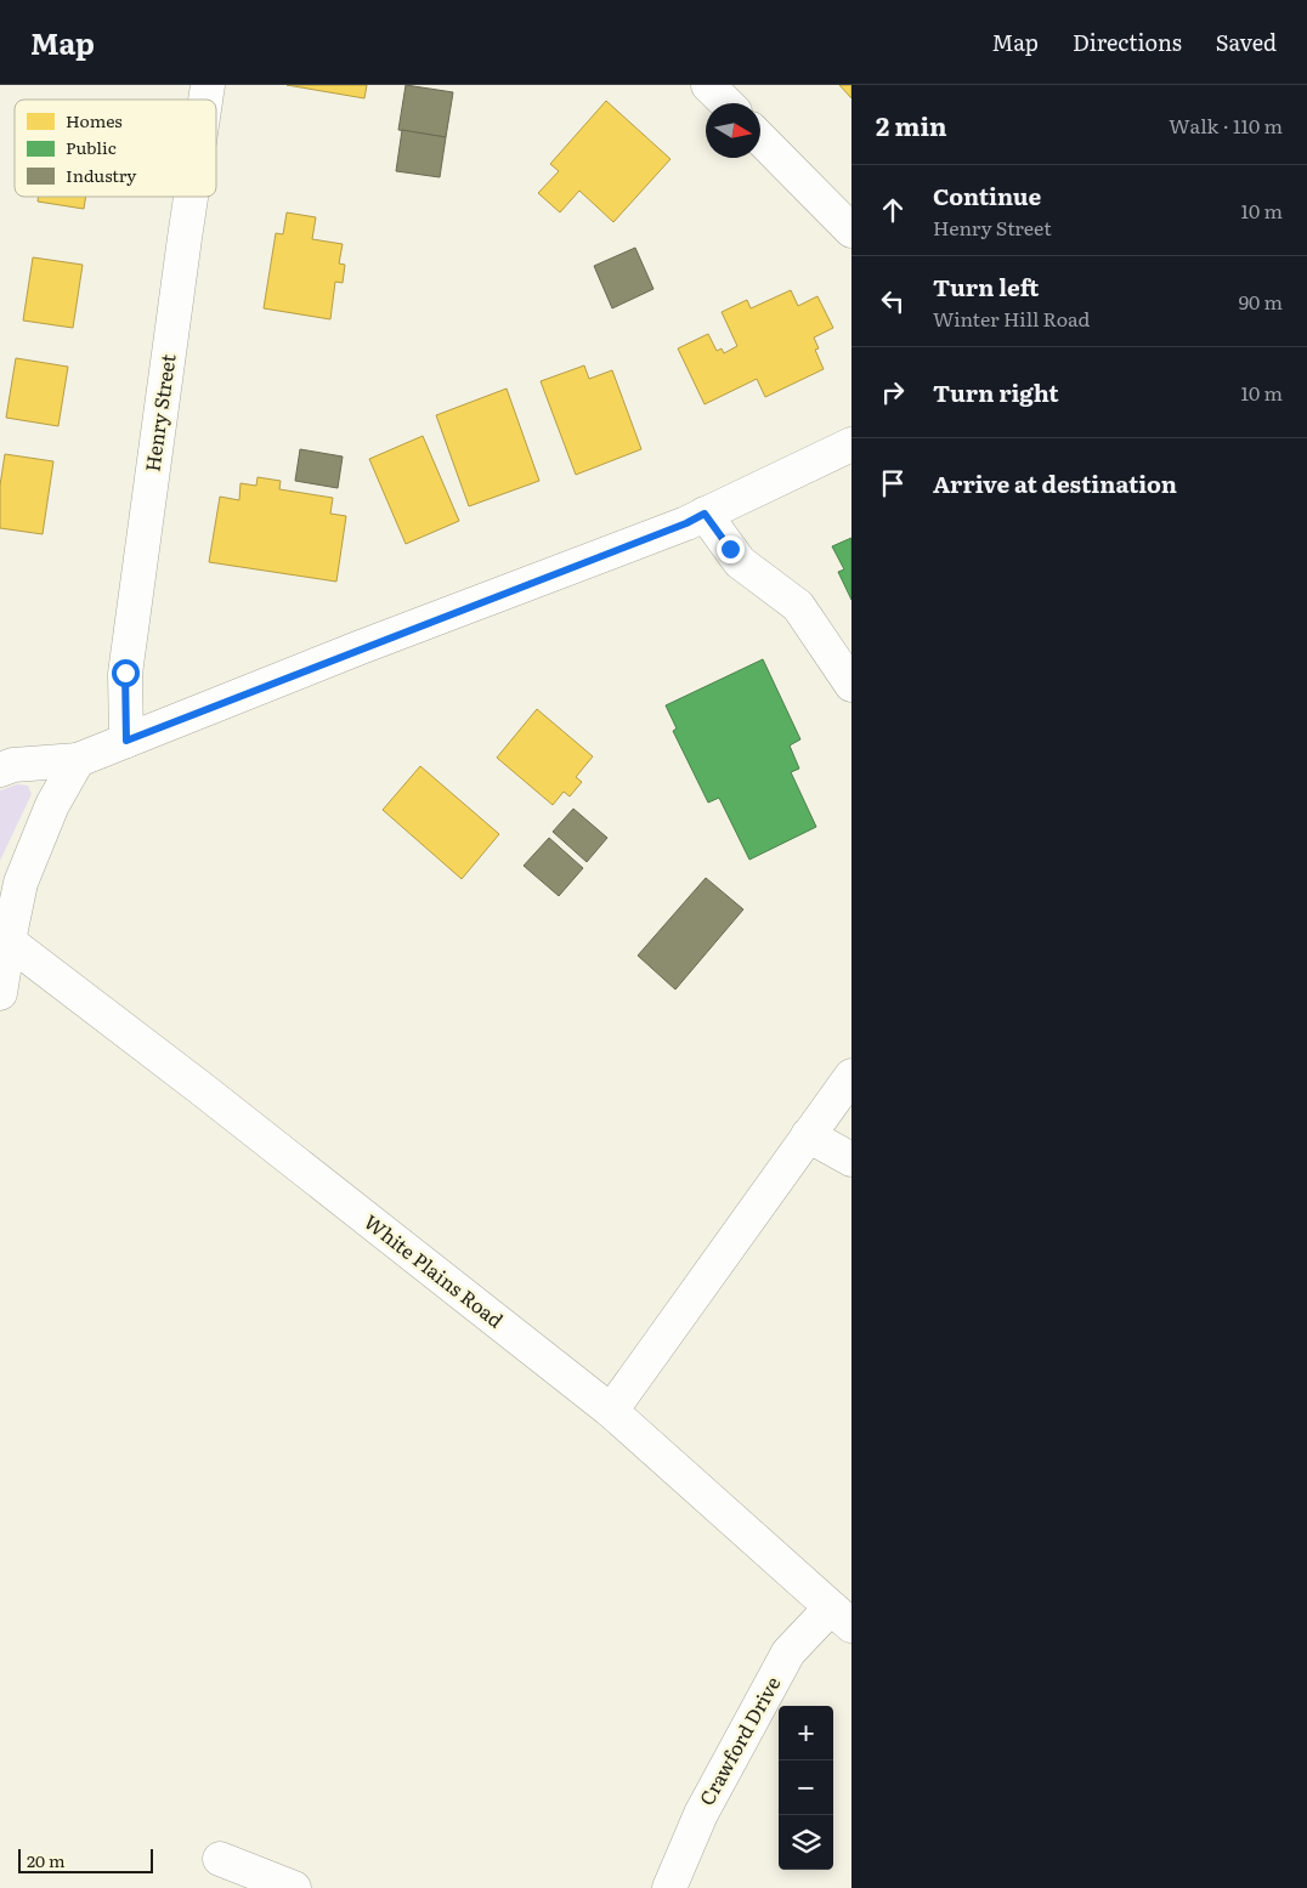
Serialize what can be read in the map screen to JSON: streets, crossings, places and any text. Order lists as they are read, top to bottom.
{
  "streets": {
    "main road": ["Henry Street", "White Plains Road", "Crawford Drive"]
  },
  "crossings": [
    ["White Plains Road", "Crawford Drive"]
  ],
  "legend": ["Homes", "Public", "Industry"],
  "scale_bar": "20 m",
  "north": "right",
  "page": {
    "header": "Map",
    "nav": ["Map", "Directions", "Saved"],
    "heading": ["2 min", "Walk · 110 m"],
    "list": [
      ["Continue", "Henry Street", "10 m"],
      ["Turn left", "Winter Hill Road", "90 m"],
      ["Turn right", "10 m"],
      "Arrive at destination"
    ],
    "map_buttons": ["+", "−"],
    "scale": "20 m"
  }
}
